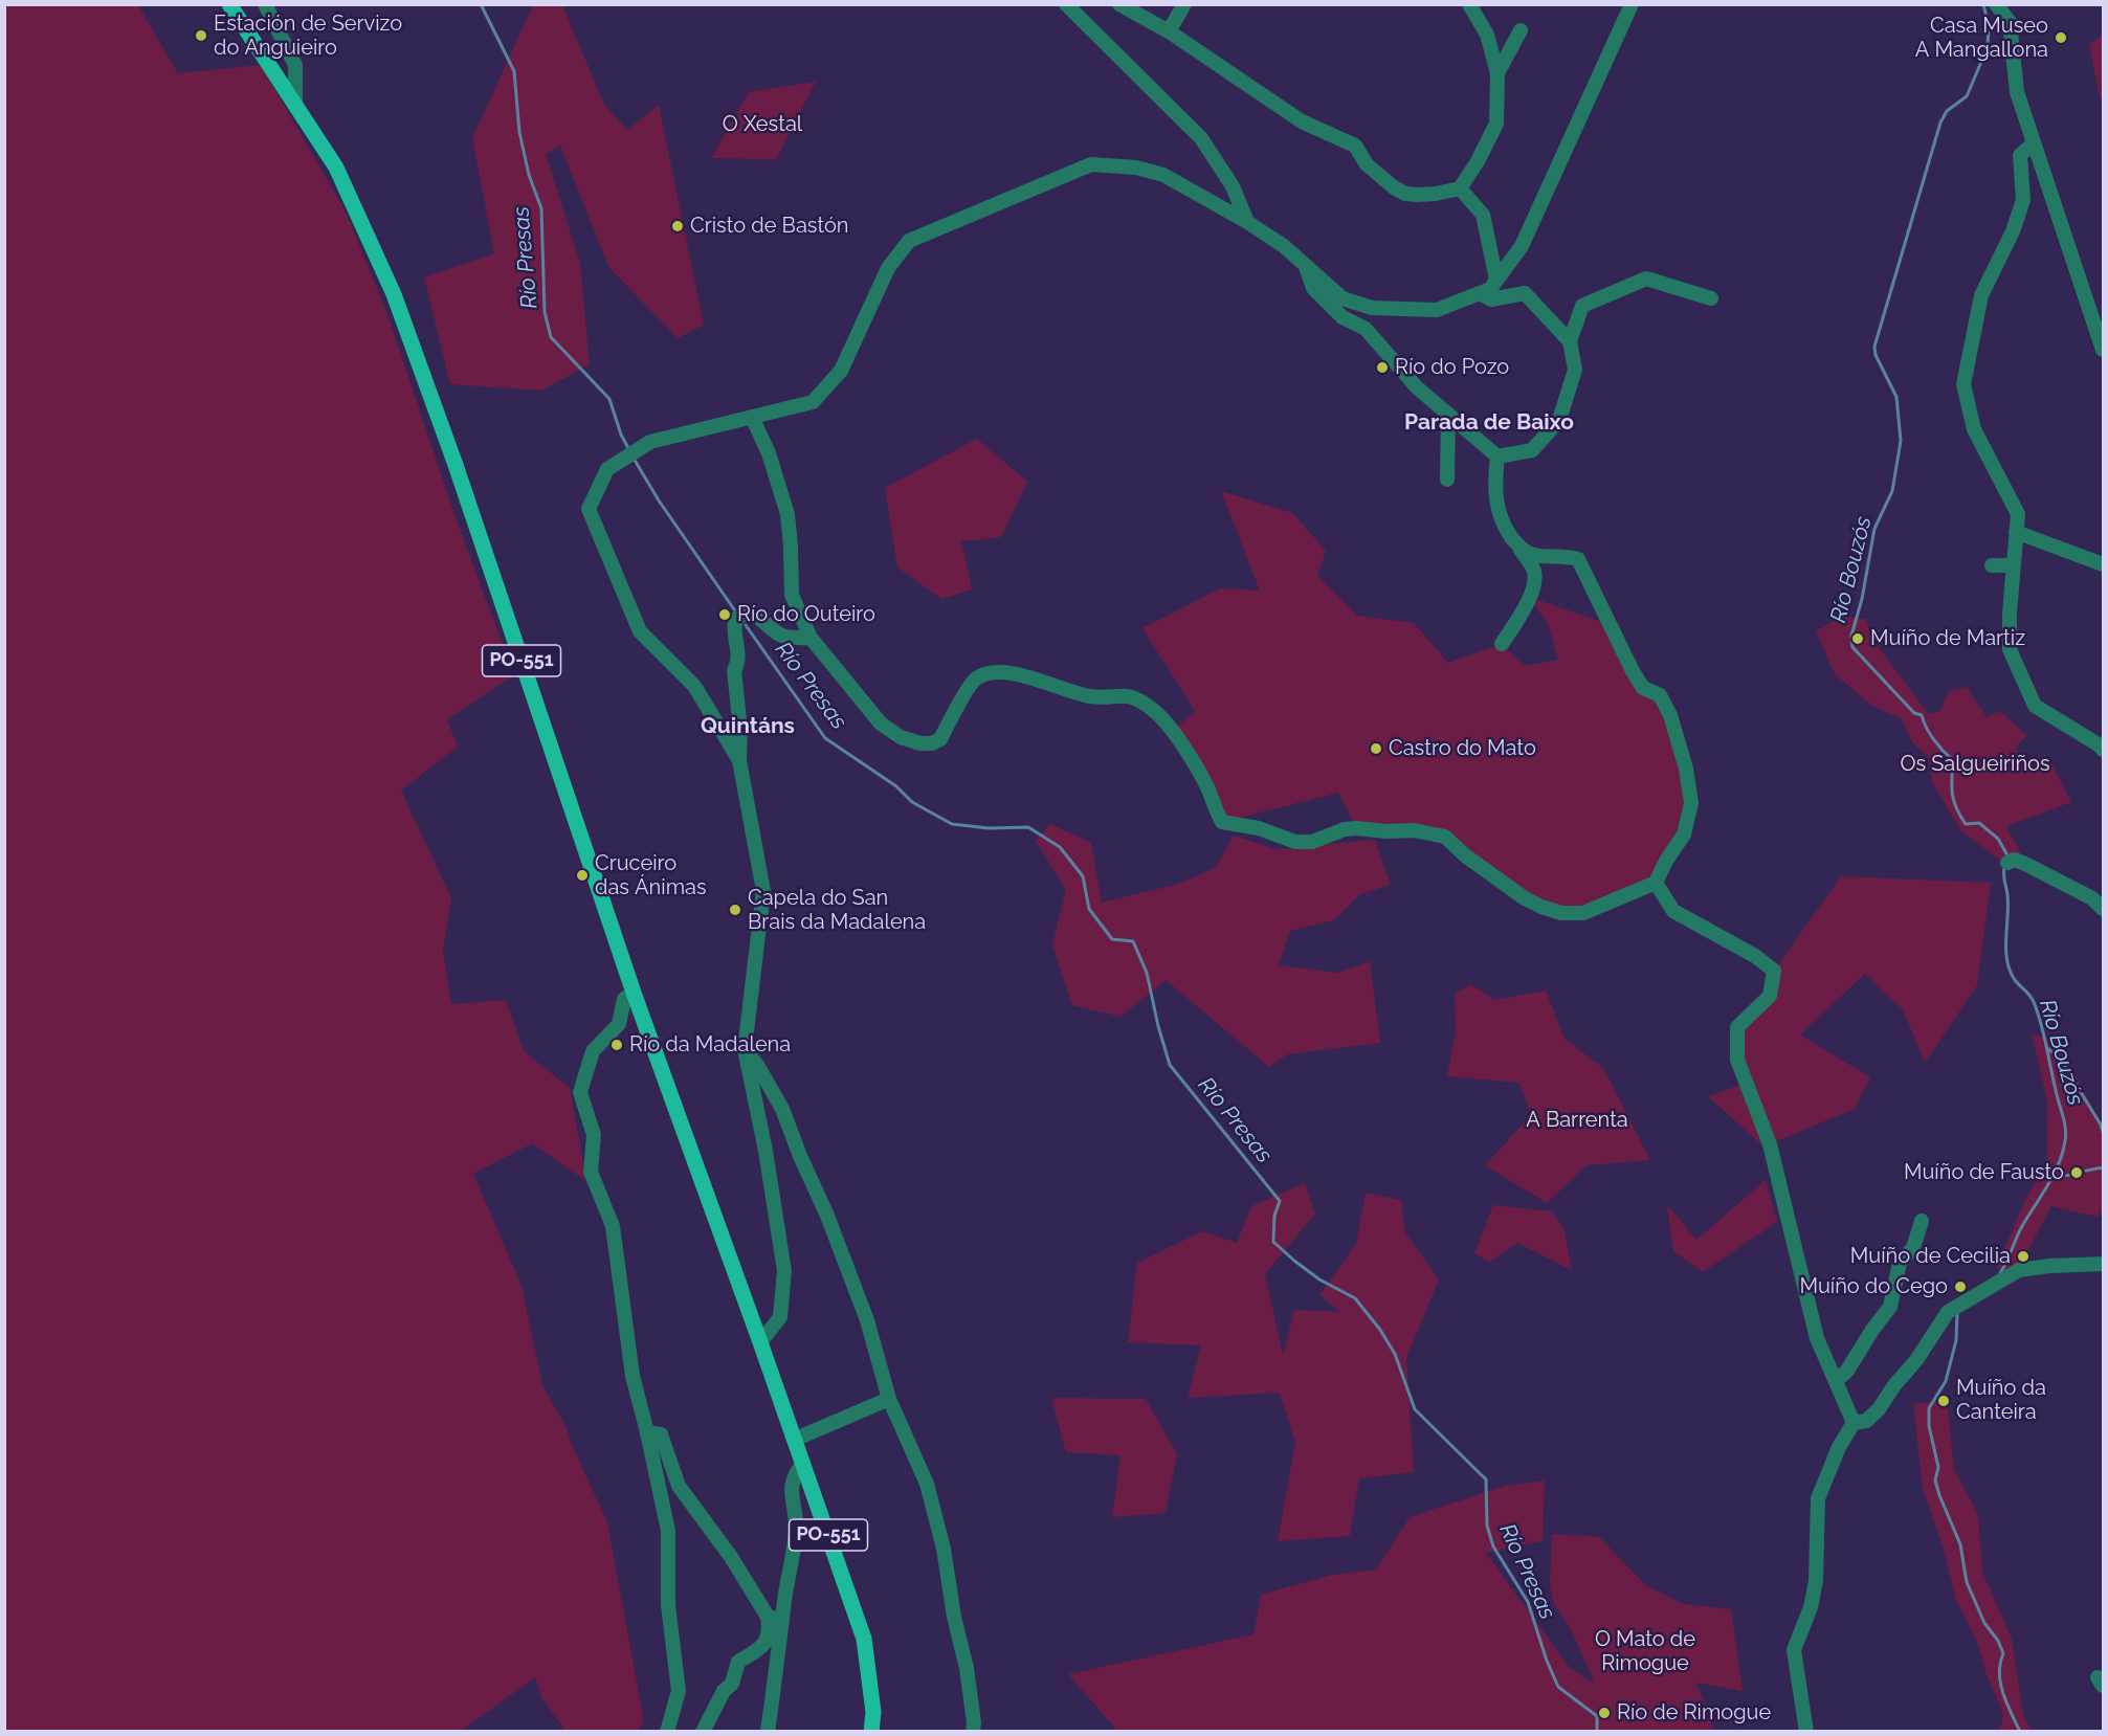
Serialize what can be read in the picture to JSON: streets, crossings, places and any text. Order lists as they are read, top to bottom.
{
  "streets": {
    "main road": ["PO-551"]
  },
  "districts": ["Parada de Baixo", "Quintáns"],
  "water": ["Río Presas", "Río Bouzós"],
  "parks": [
    "O Xestal",
    "Os Salgueiriños",
    "A Barrenta",
    "O Mato de Rimogue"
  ],
  "places": [
    "Estación de Servizo do Anguieiro",
    "Casa Museo A Mangallona",
    "Cristo de Bastón",
    "Río do Pozo",
    "Río do Outeiro",
    "Muíño de Martiz",
    "Castro do Mato",
    "Cruceiro das Ánimas",
    "Capela do San Brais da Madalena",
    "Río da Madalena",
    "Muíño de Fausto",
    "Muíño de Cecilia",
    "Muíño do Cego",
    "Muíño da Canteira",
    "Río de Rimogue"
  ]
}
